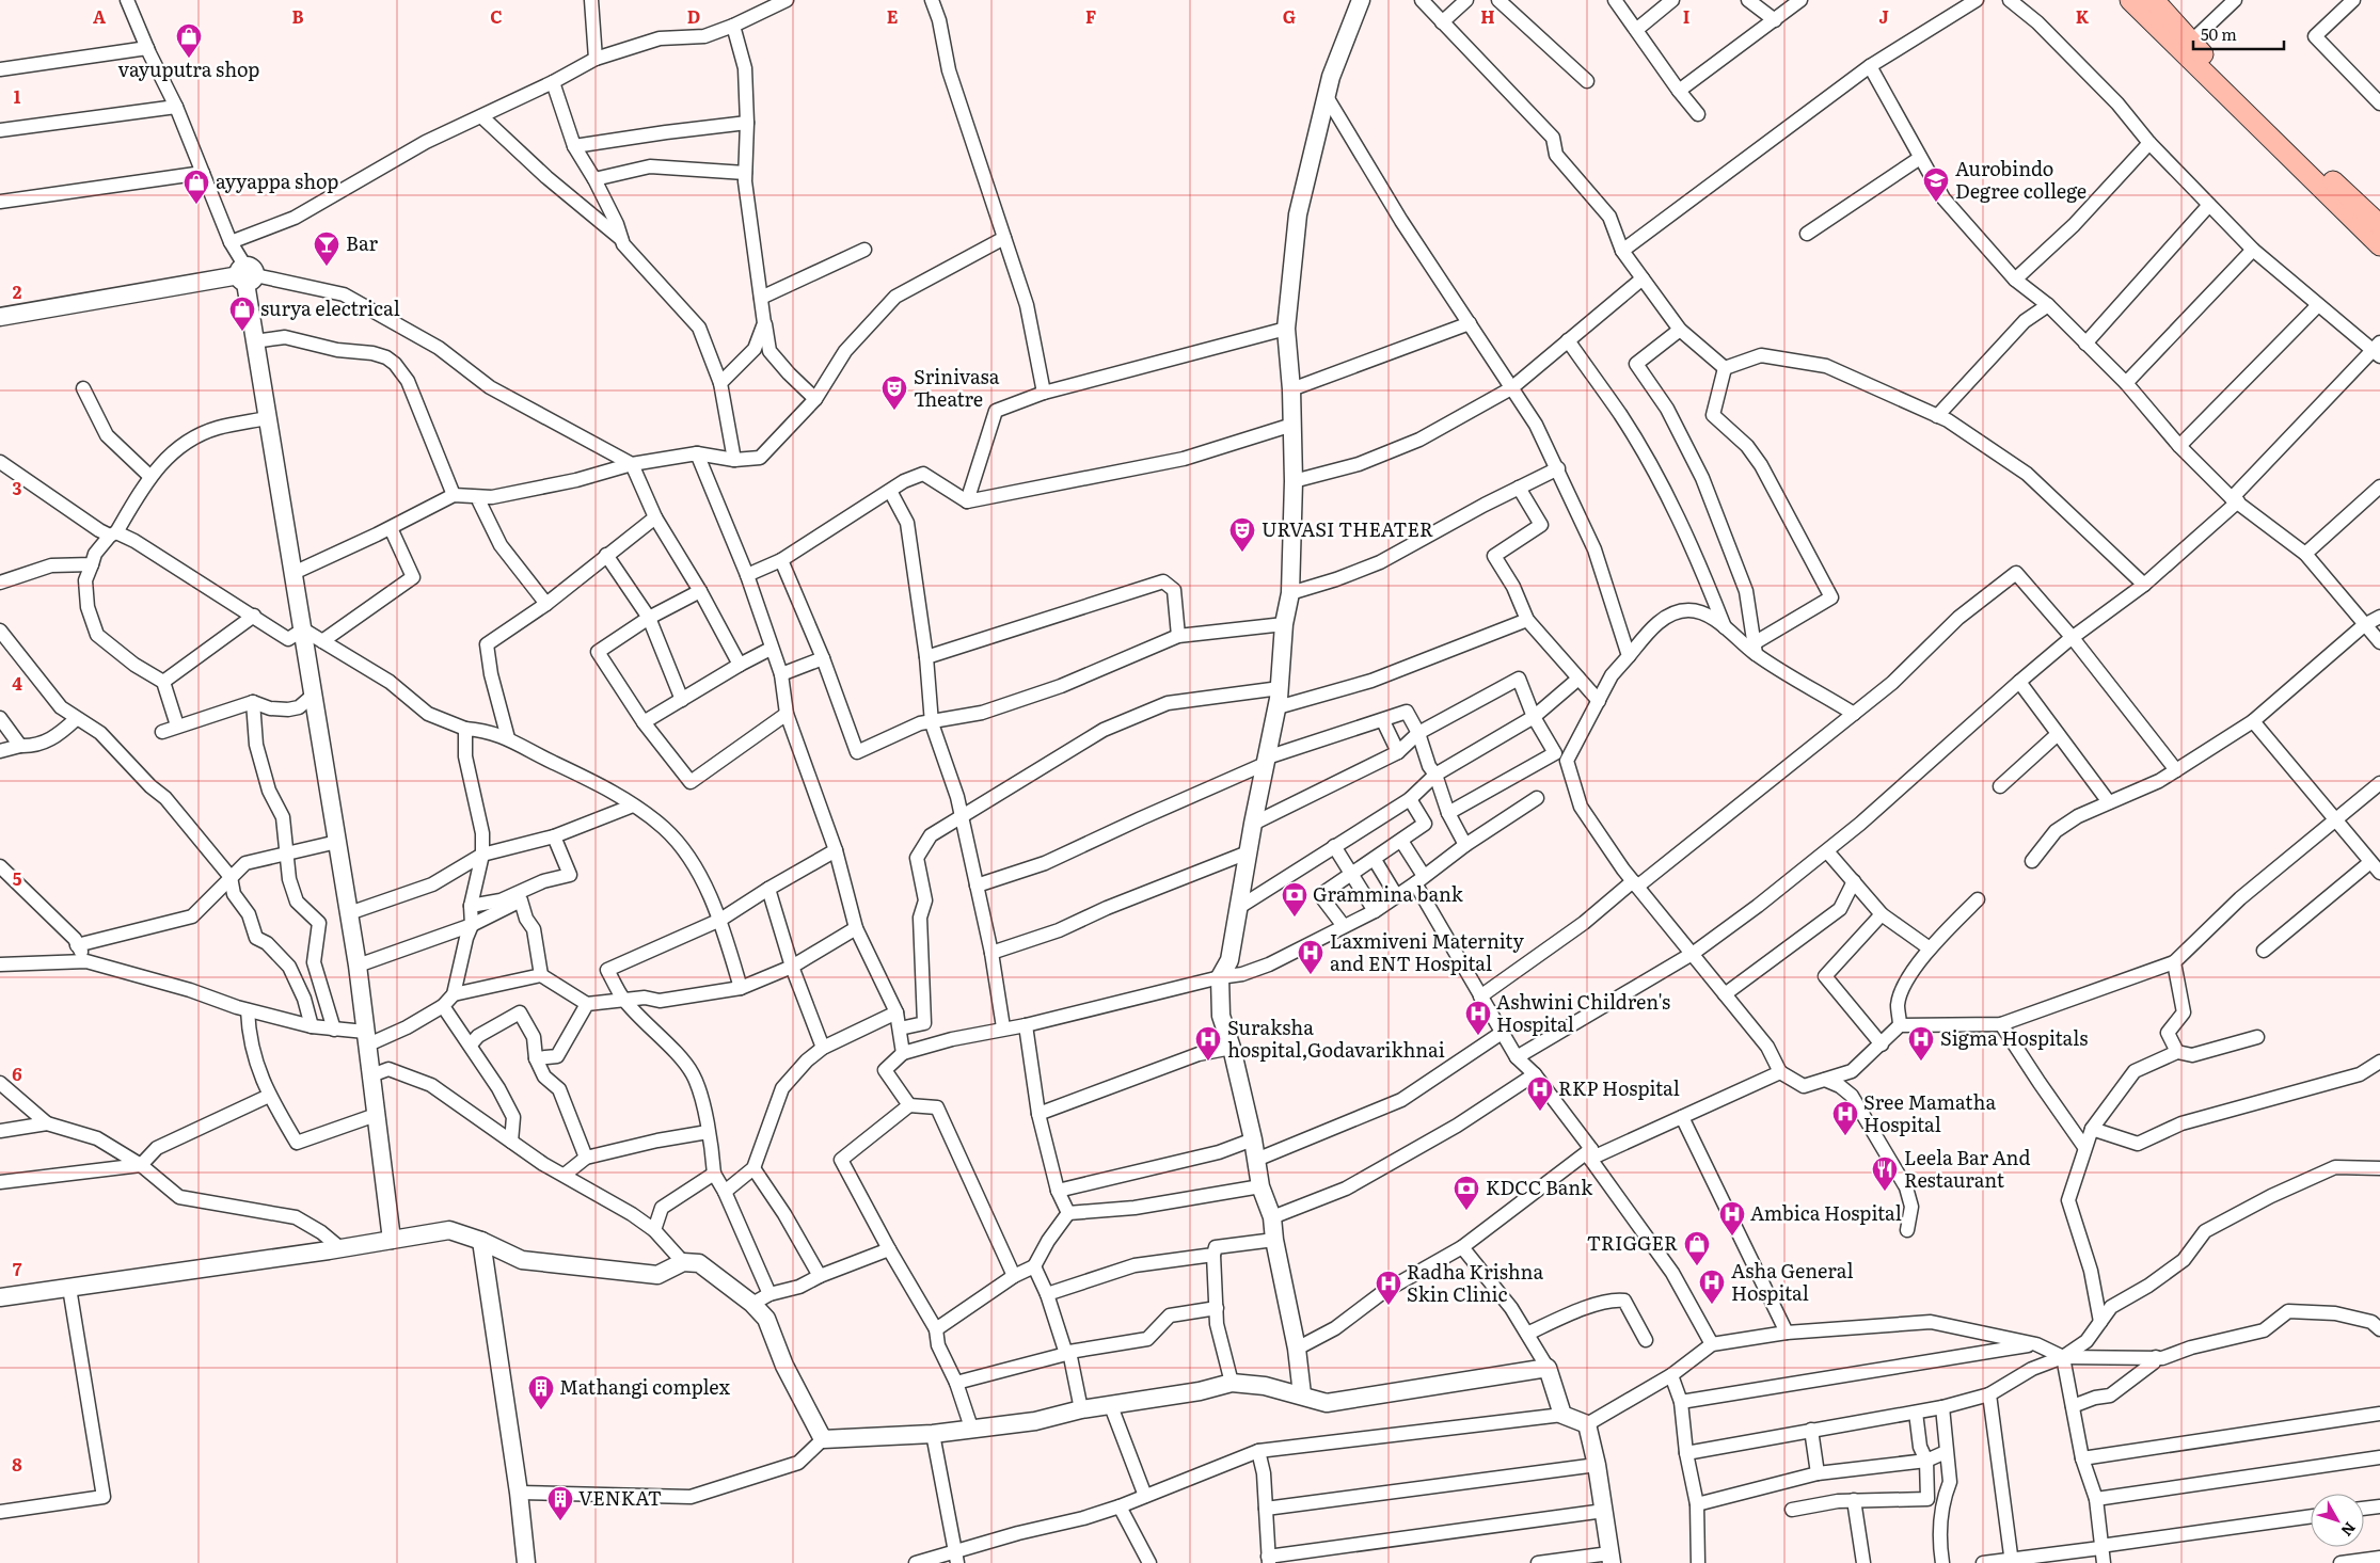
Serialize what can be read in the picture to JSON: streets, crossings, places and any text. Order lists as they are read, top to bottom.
{
  "places": {
    "shop": [
      "vayuputra shop",
      "ayyappa shop",
      "surya electrical",
      "TRIGGER"
    ],
    "school or university": ["Aurobindo Degree college"],
    "bar": ["Bar"],
    "theatre": ["Srinivasa Theatre", "URVASI THEATER"],
    "bank": ["Grammina bank", "KDCC Bank"],
    "hospital": [
      "Laxmiveni Maternity and ENT Hospital",
      "Ashwini Children's Hospital",
      "Suraksha hospital,Godavarikhnai",
      "Sigma Hospitals",
      "RKP Hospital",
      "Sree Mamatha Hospital",
      "Ambica Hospital",
      "Asha General Hospital",
      "Radha Krishna Skin Clinic"
    ],
    "restaurant": ["Leela Bar And Restaurant"],
    "building": ["Mathangi complex", "VENKAT"]
  },
  "scale_bar": "50 m",
  "north": "bottom right",
  "grid": {
    "columns": [
      "A",
      "B",
      "C",
      "D",
      "E",
      "F",
      "G",
      "H",
      "I",
      "J",
      "K"
    ],
    "rows": [
      "1",
      "2",
      "3",
      "4",
      "5",
      "6",
      "7",
      "8"
    ]
  }
}
